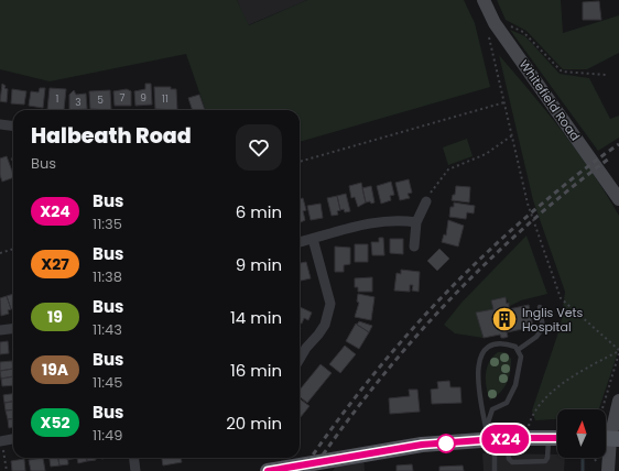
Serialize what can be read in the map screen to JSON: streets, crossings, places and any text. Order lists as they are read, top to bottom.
{
  "streets": {
    "main road": ["Whitefield Road"]
  },
  "places": {
    "building": ["Inglis Vets Hospital"]
  },
  "lines": ["bus line X24"],
  "house_numbers": [
    "7",
    "9",
    "1",
    "11",
    "5",
    "3"
  ],
  "north": "top",
  "page": {
    "on_map": "X24",
    "heading": ["Halbeath Road", "Bus"],
    "list": [
      {
        "mark": "X24",
        "name": "Bus",
        "note": "11:35",
        "value": "6 min"
      },
      {
        "mark": "X27",
        "name": "Bus",
        "note": "11:38",
        "value": "9 min"
      },
      {
        "mark": "19",
        "name": "Bus",
        "note": "11:43",
        "value": "14 min"
      },
      {
        "mark": "19A",
        "name": "Bus",
        "note": "11:45",
        "value": "16 min"
      },
      {
        "mark": "X52",
        "name": "Bus",
        "note": "11:49",
        "value": "20 min"
      }
    ]
  }
}
